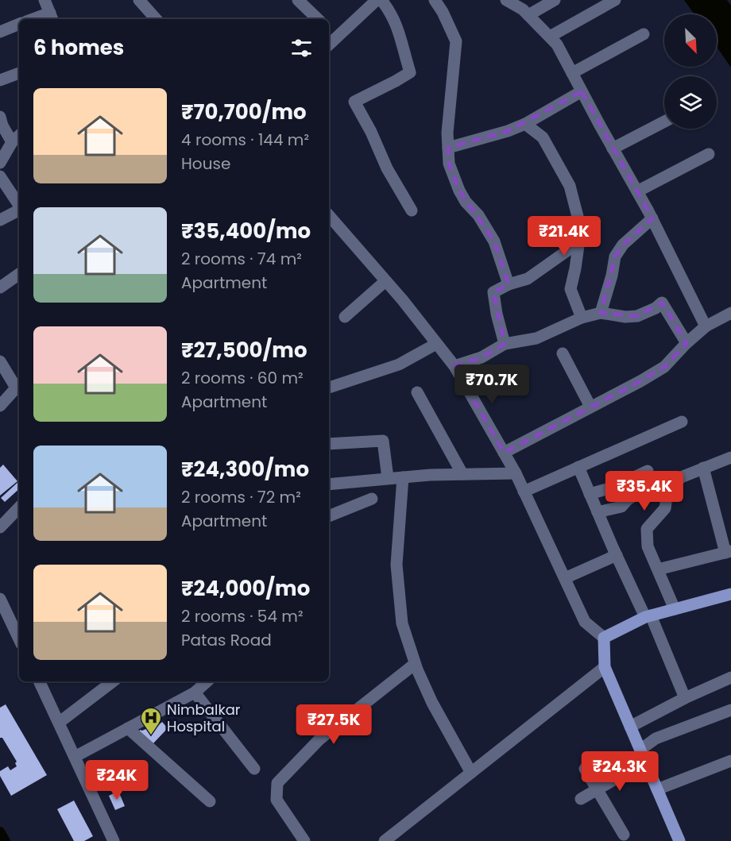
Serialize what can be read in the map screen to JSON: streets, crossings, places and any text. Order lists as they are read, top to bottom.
{
  "places": {
    "hospital": ["Nimbalkar Hospital"]
  },
  "north": "bottom right",
  "page": {
    "heading": "6 homes",
    "list": [
      {
        "name": "₹70,700/mo",
        "note": "4 rooms · 144 m² · House"
      },
      {
        "name": "₹35,400/mo",
        "note": "2 rooms · 74 m² · Apartment"
      },
      {
        "name": "₹27,500/mo",
        "note": "2 rooms · 60 m² · Apartment"
      },
      {
        "name": "₹24,300/mo",
        "note": "2 rooms · 72 m² · Apartment"
      },
      {
        "name": "₹24,000/mo",
        "note": "2 rooms · 54 m² · Patas Road"
      }
    ],
    "price": [
      "₹21.4K",
      "₹70.7K",
      "₹35.4K",
      "₹27.5K",
      "₹24.3K",
      "₹24K"
    ]
  }
}
